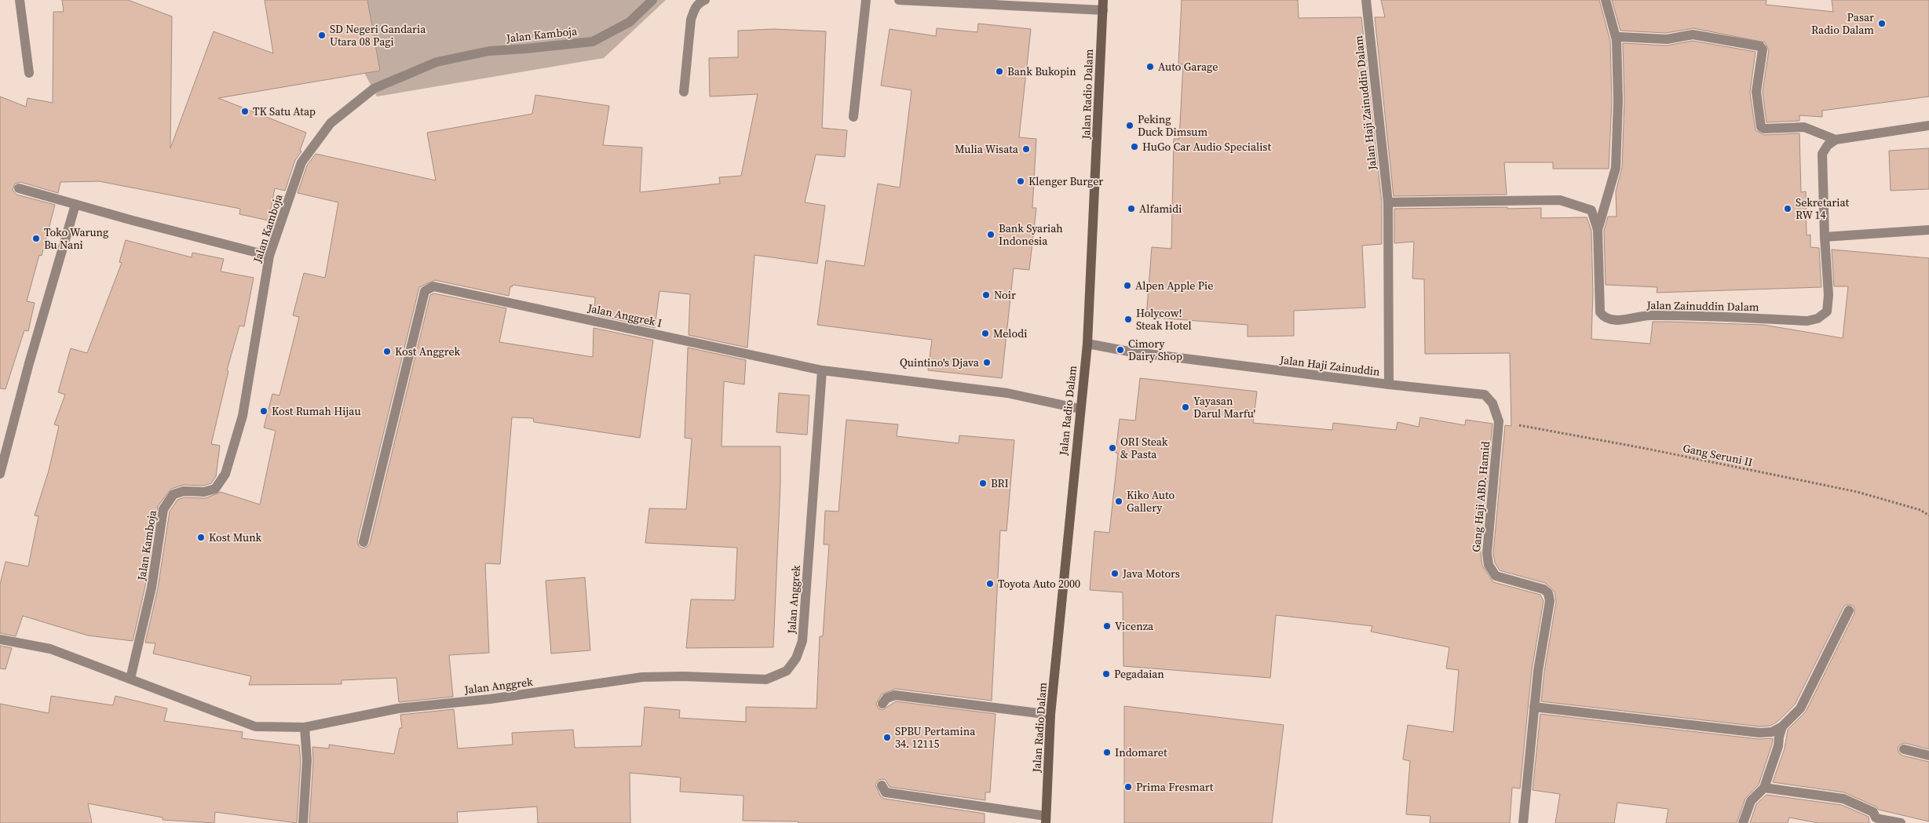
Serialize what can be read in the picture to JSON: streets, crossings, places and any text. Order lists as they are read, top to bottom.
{
  "streets": {
    "main road": ["Jalan Radio Dalam"],
    "street": [
      "Jalan Kamboja",
      "Jalan Haji Zainuddin Dalam",
      "Jalan Zainuddin Dalam",
      "Jalan Anggrek I",
      "Jalan Haji Zainuddin",
      "Gang Haji ABD. Hamid",
      "Jalan Anggrek"
    ],
    "path": ["Gang Seruni II"]
  },
  "crossings": [
    ["Jalan Kamboja", "Jalan Anggrek"],
    ["Jalan Radio Dalam", "Jalan Haji Zainuddin"],
    ["Jalan Haji Zainuddin Dalam", "Jalan Zainuddin Dalam"],
    ["Jalan Haji Zainuddin Dalam", "Jalan Haji Zainuddin"],
    ["Jalan Zainuddin Dalam", "Jalan Haji Zainuddin"],
    ["Jalan Anggrek I", "Jalan Anggrek"],
    ["Jalan Haji Zainuddin", "Gang Haji ABD. Hamid"],
    ["Gang Seruni II", "Gang Haji ABD. Hamid"]
  ],
  "places": [
    "Pasar Radio Dalam",
    "SD Negeri Gandaria Utara 08 Pagi",
    "Auto Garage",
    "Bank Bukopin",
    "TK Satu Atap",
    "Peking Duck Dimsum",
    "HuGo Car Audio Specialist",
    "Mulia Wisata",
    "Klenger Burger",
    "Alfamidi",
    "Sekretariat RW 14",
    "Bank Syariah Indonesia",
    "Toko Warung Bu Nani",
    "Alpen Apple Pie",
    "Noir",
    "Holycow! Steak Hotel",
    "Melodi",
    "Cimory Dairy Shop",
    "Kost Anggrek",
    "Quintino's Djava",
    "Yayasan Darul Marfu'",
    "Kost Rumah Hijau",
    "ORI Steak & Pasta",
    "BRI",
    "Kiko Auto Gallery",
    "Kost Munk",
    "Java Motors",
    "Toyota Auto 2000",
    "Vicenza",
    "Pegadaian",
    "SPBU Pertamina 34. 12115",
    "Indomaret",
    "Prima Fresmart"
  ]
}
